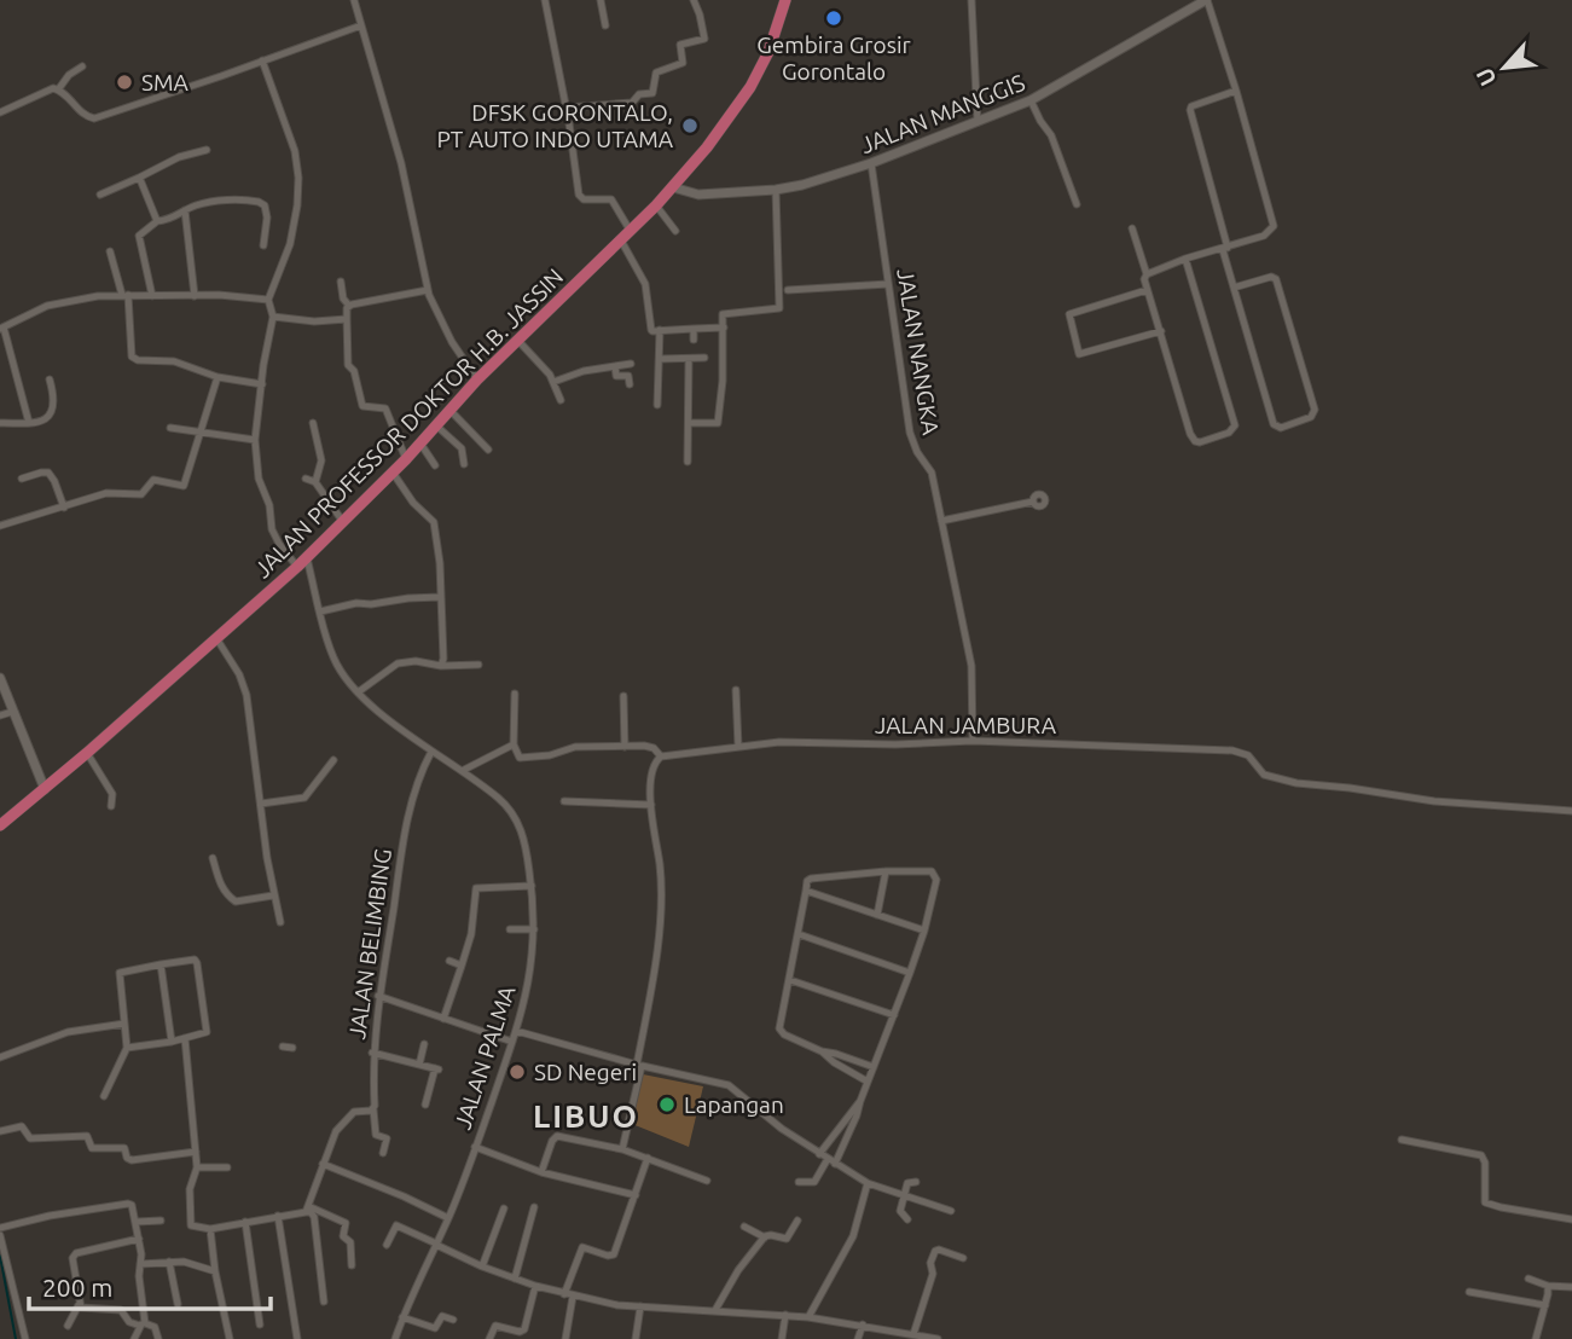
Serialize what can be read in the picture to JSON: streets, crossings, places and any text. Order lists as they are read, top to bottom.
{
  "streets": {
    "highway": ["JALAN PROFESSOR DOKTOR H.B. JASSIN"],
    "street": [
      "JALAN MANGGIS",
      "JALAN NANGKA",
      "JALAN JAMBURA",
      "JALAN BELIMBING",
      "JALAN PALMA"
    ]
  },
  "crossings": [
    ["JALAN MANGGIS", "JALAN NANGKA"],
    ["JALAN MANGGIS", "JALAN PROFESSOR DOKTOR H.B. JASSIN"],
    ["JALAN NANGKA", "JALAN JAMBURA"],
    ["JALAN PROFESSOR DOKTOR H.B. JASSIN", "JALAN PALMA"],
    ["JALAN BELIMBING", "JALAN PALMA"]
  ],
  "districts": ["LIBUO"],
  "places": [
    "Gembira Grosir Gorontalo",
    "SMA",
    "DFSK GORONTALO, PT AUTO INDO UTAMA",
    "SD Negeri",
    "Lapangan"
  ],
  "scale_bar": "200 m",
  "north": "bottom left"
}
